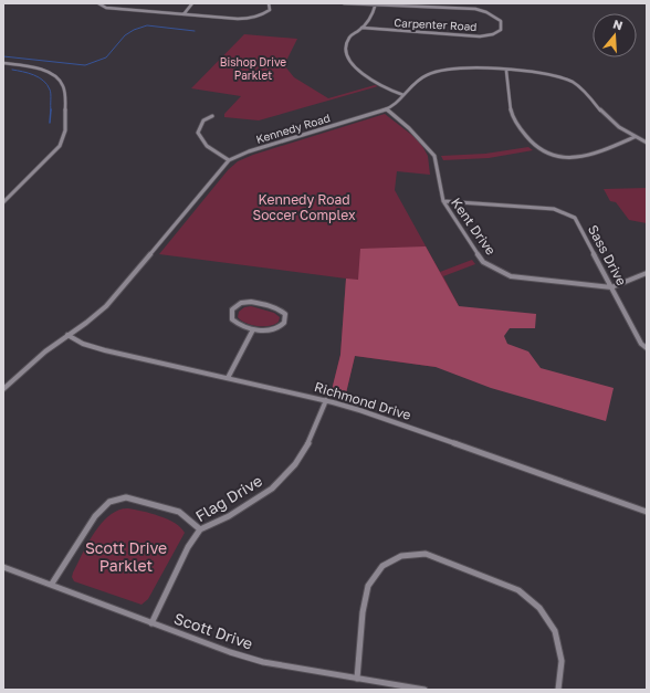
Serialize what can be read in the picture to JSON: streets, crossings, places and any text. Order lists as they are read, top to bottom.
{
  "streets": {
    "street": [
      "Carpenter Road",
      "Kennedy Road",
      "Kent Drive",
      "Sass Drive",
      "Richmond Drive",
      "Flag Drive",
      "Scott Drive"
    ]
  },
  "crossings": [
    ["Kennedy Road", "Kent Drive"],
    ["Kennedy Road", "Richmond Drive"],
    ["Kent Drive", "Sass Drive"],
    ["Richmond Drive", "Flag Drive"],
    ["Flag Drive", "Scott Drive"]
  ],
  "parks": ["Bishop Drive Parklet", "Kennedy Road Soccer Complex", "Scott Drive Parklet"],
  "north": "top"
}
